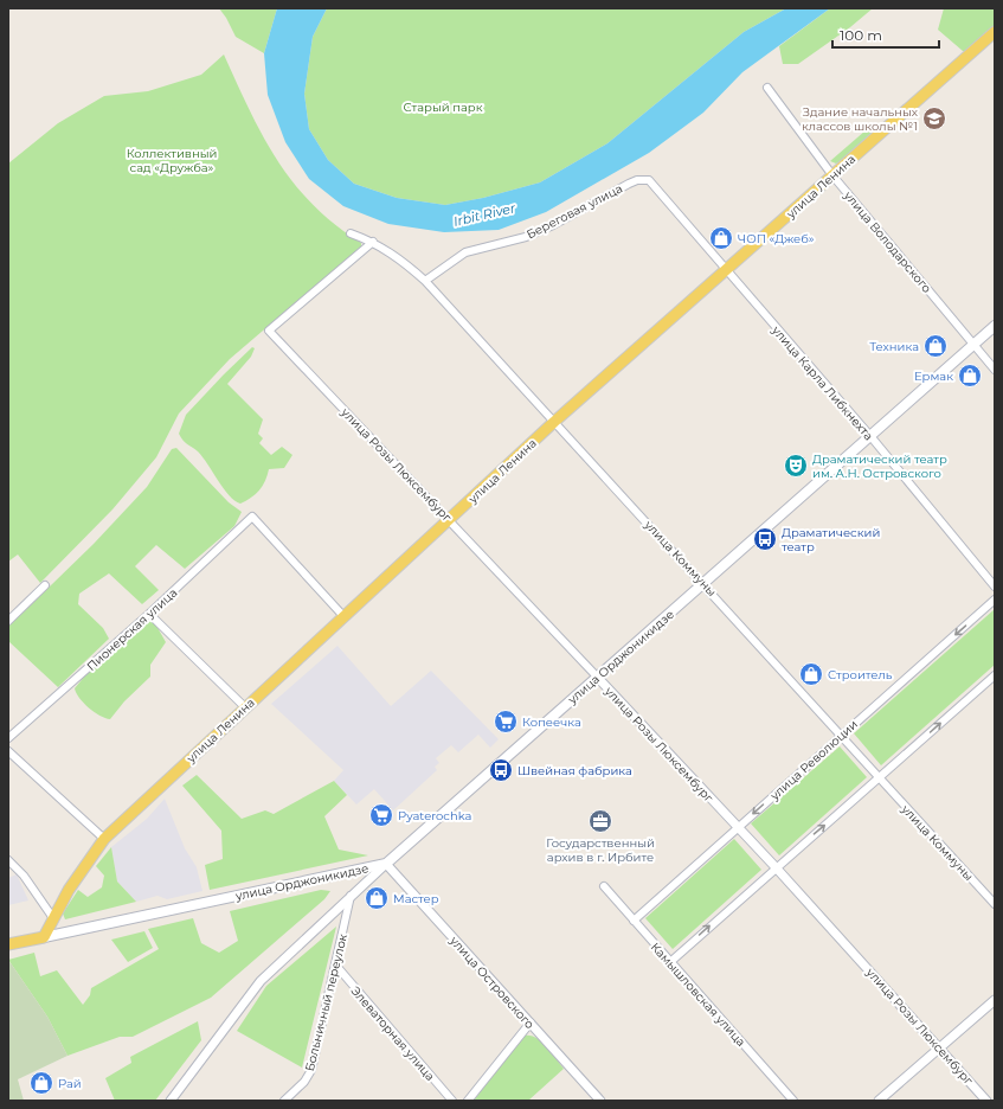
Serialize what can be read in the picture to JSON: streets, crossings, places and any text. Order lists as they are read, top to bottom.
{
  "streets": {
    "main road": ["улица Ленина", "улица Орджоникидзе"],
    "street": [
      "Береговая улица",
      "улица Володарского",
      "улица Карла Либкнехта",
      "улица Розы Люксембург",
      "улица Коммуны",
      "Пионерская улица",
      "улица Революции",
      "улица Островского",
      "Камышловская улица",
      "Больничный переулок",
      "Элеваторная улица"
    ]
  },
  "crossings": [
    ["улица Ленина", "улица Володарского"],
    ["улица Ленина", "улица Карла Либкнехта"],
    ["улица Ленина", "улица Розы Люксембург"],
    ["улица Ленина", "улица Коммуны"],
    ["улица Ленина", "Пионерская улица"],
    ["улица Ленина", "улица Орджоникидзе"],
    ["Береговая улица", "улица Карла Либкнехта"],
    ["Береговая улица", "улица Коммуны"],
    ["улица Володарского", "улица Орджоникидзе"],
    ["улица Карла Либкнехта", "улица Орджоникидзе"],
    ["улица Розы Люксембург", "улица Коммуны"],
    ["улица Розы Люксембург", "улица Орджоникидзе"],
    ["улица Розы Люксембург", "улица Революции"],
    ["улица Коммуны", "улица Орджоникидзе"],
    ["улица Коммуны", "улица Революции"],
    ["улица Орджоникидзе", "улица Островского"],
    ["улица Революции", "Камышловская улица"],
    ["Больничный переулок", "Элеваторная улица"]
  ],
  "water": ["Irbit River"],
  "parks": ["Старый парк", "Коллективный сад «Дружба»"],
  "places": {
    "school or university": ["Здание начальных классов школы №1"],
    "shop": [
      "ЧОП «Джеб»",
      "Техника",
      "Ермак",
      "Строитель",
      "Мастер",
      "Рай"
    ],
    "theatre": ["Драматический театр им. А.Н. Островского"],
    "bus stop": ["Драматический театр", "Швейная фабрика"],
    "supermarket": ["Копеечка", "Pyaterochka"],
    "office": ["Государственный архив в г. Ирбите"]
  },
  "scale_bar": "100 m"
}
